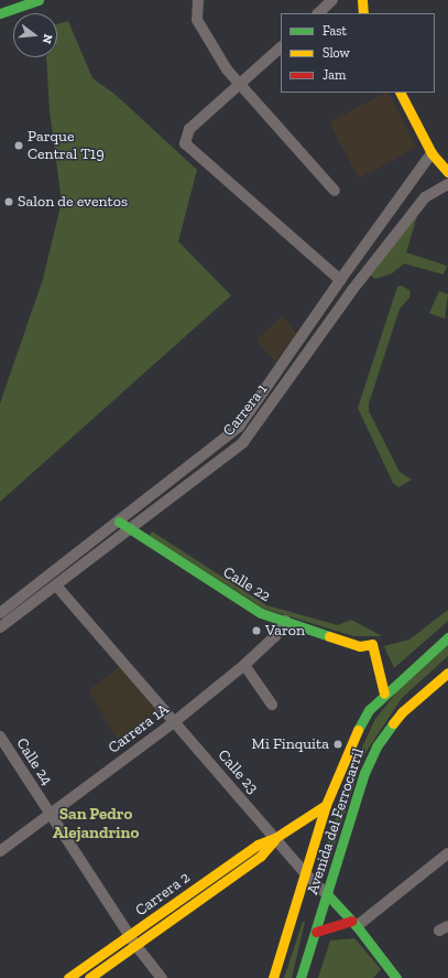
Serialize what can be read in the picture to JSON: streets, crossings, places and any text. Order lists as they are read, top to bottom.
{
  "streets": {
    "main road": [
      "Calle 22",
      "Calle 23",
      "Avenida del Ferrocarril",
      "Carrera 2"
    ],
    "street": ["Carrera 1", "Carrera 1A", "Calle 24"]
  },
  "crossings": [
    ["Carrera 1", "Calle 22"],
    ["Carrera 1", "Calle 23"],
    ["Calle 22", "Carrera 1A"],
    ["Calle 22", "Avenida del Ferrocarril"],
    ["Carrera 1A", "Calle 24"],
    ["Carrera 1A", "Calle 23"],
    ["Calle 24", "Carrera 2"],
    ["Calle 23", "Avenida del Ferrocarril"],
    ["Calle 23", "Carrera 2"],
    ["Avenida del Ferrocarril", "Carrera 2"]
  ],
  "districts": ["San Pedro Alejandrino"],
  "places": [
    "Parque Central T19",
    "Salon de eventos",
    "Varon",
    "Mi Finquita"
  ],
  "legend": ["Fast", "Slow", "Jam"],
  "north": "right"
}
